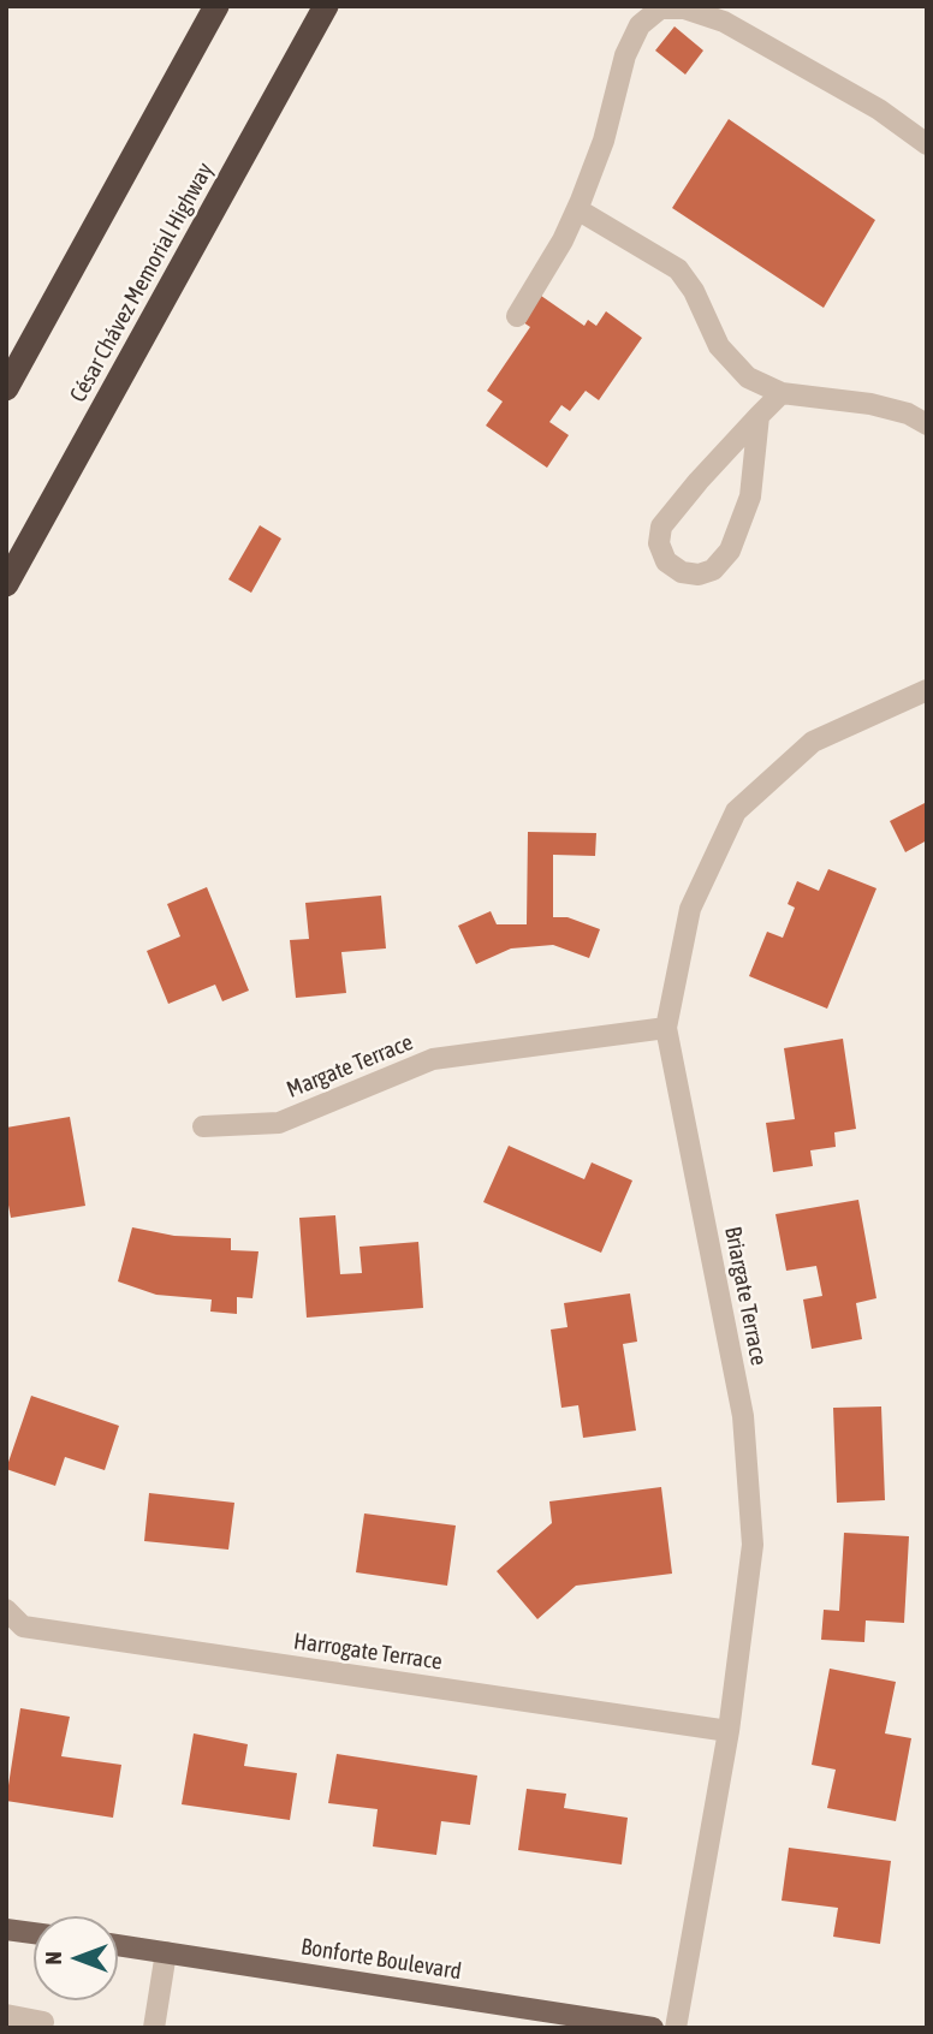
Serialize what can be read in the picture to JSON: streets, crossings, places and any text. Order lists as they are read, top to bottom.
{
  "streets": {
    "highway": ["César Chávez Memorial Highway"],
    "main road": ["Bonforte Boulevard"],
    "street": ["Margate Terrace", "Briargate Terrace", "Harrogate Terrace"]
  },
  "crossings": [
    ["Margate Terrace", "Briargate Terrace"],
    ["Briargate Terrace", "Harrogate Terrace"]
  ],
  "north": "left"
}
